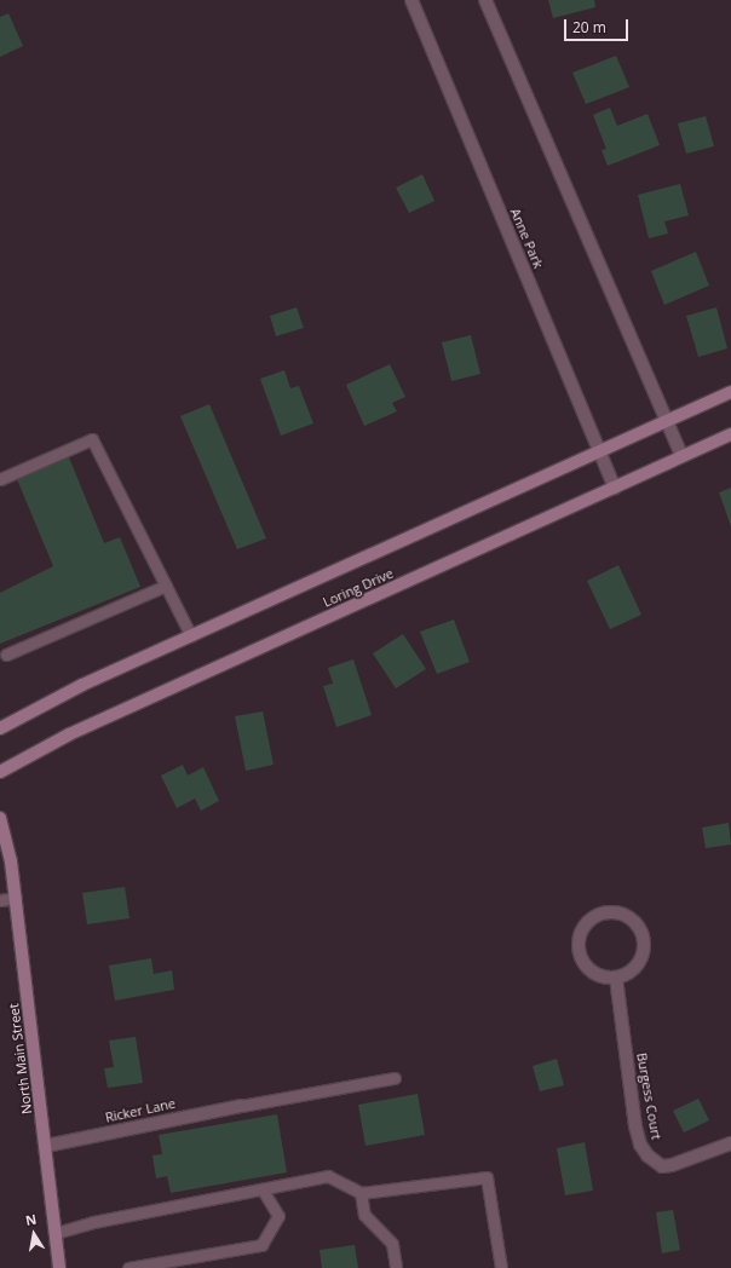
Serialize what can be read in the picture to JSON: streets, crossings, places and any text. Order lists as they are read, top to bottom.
{
  "streets": {
    "street": [
      "Anne Park",
      "Loring Drive",
      "North Main Street",
      "Burgess Court",
      "Ricker Lane"
    ]
  },
  "crossings": [
    ["Anne Park", "Loring Drive"],
    ["North Main Street", "Ricker Lane"]
  ],
  "scale_bar": "20 m",
  "north": "top"
}
